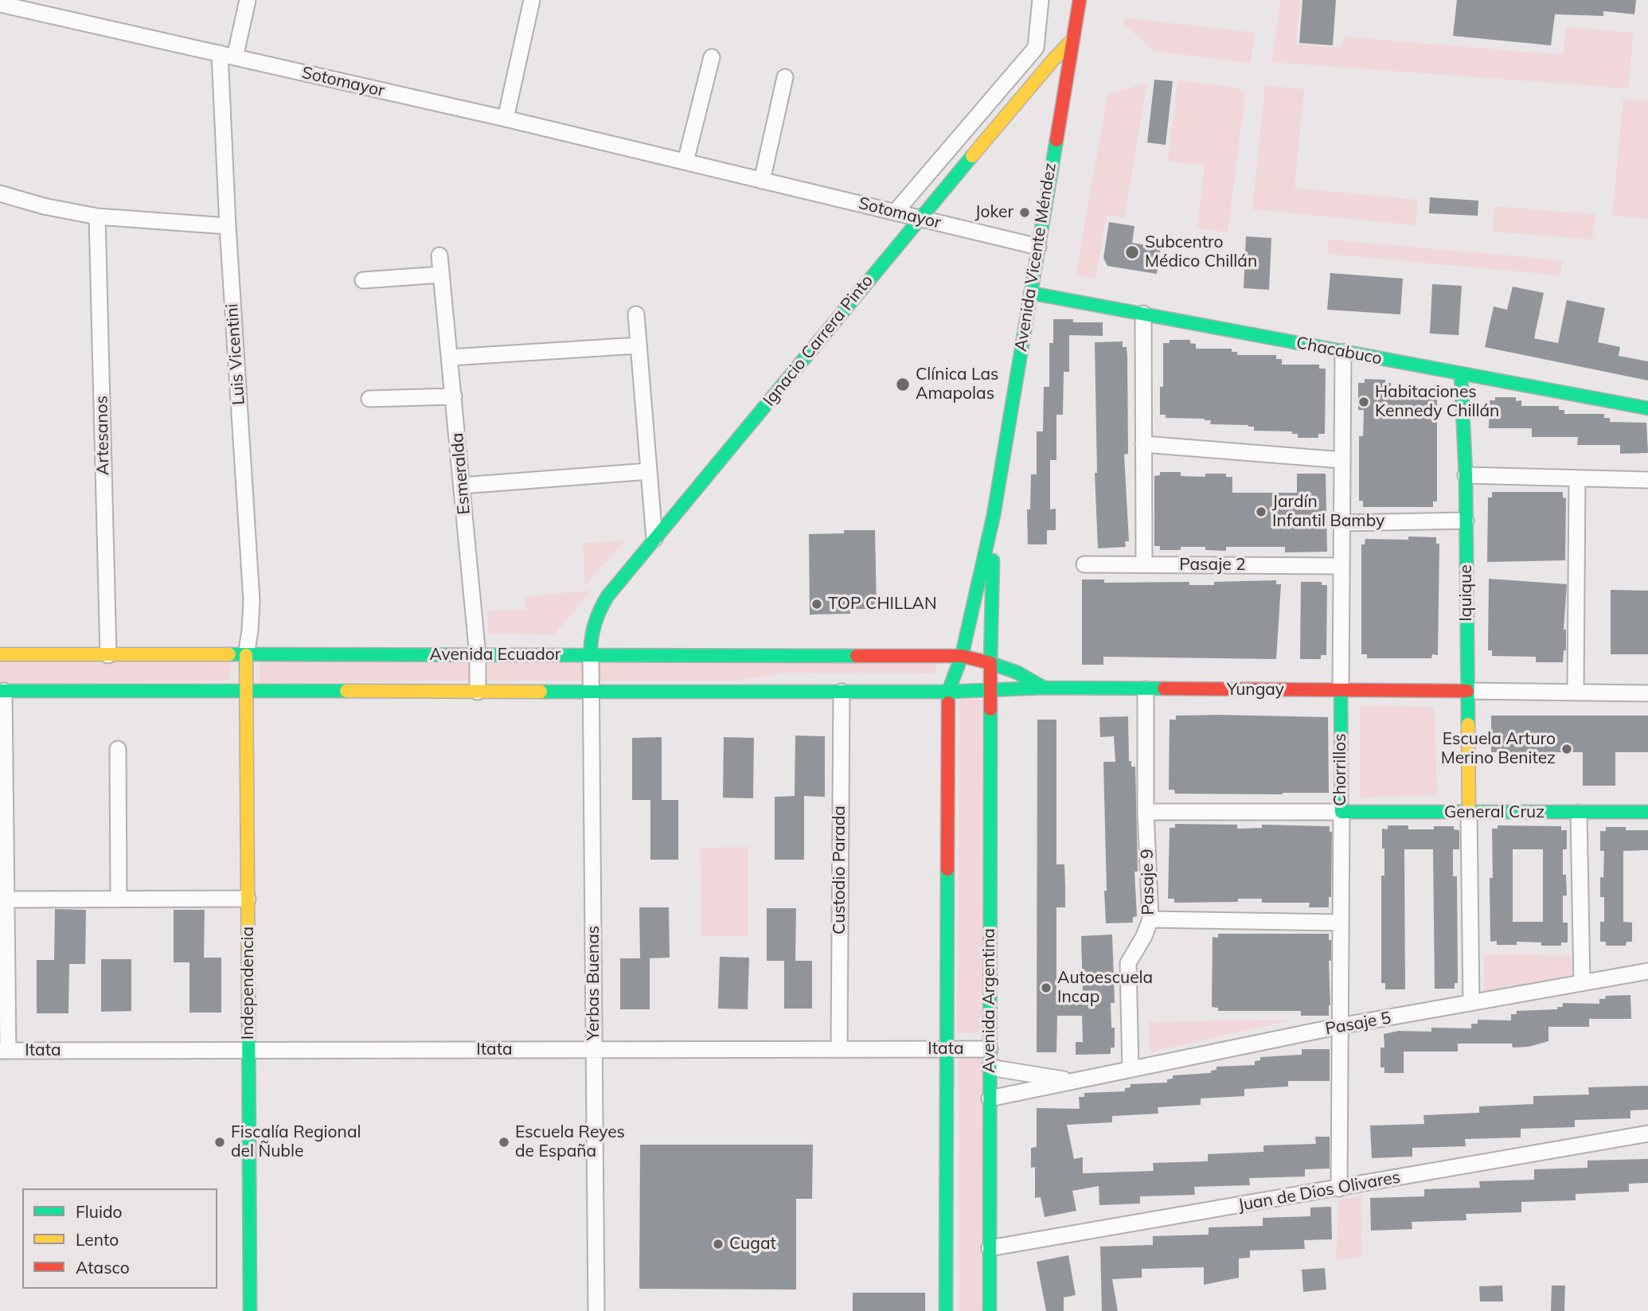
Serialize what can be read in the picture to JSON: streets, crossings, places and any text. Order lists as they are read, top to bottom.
{
  "streets": {
    "main road": [
      "Avenida Vicente Méndez",
      "Ignacio Carrera Pinto",
      "Chacabuco",
      "Iquique",
      "Avenida Ecuador",
      "Yungay",
      "Chorrillos",
      "General Cruz",
      "Independencia",
      "Avenida Argentina"
    ],
    "street": [
      "Sotomayor",
      "Luis Vicentini",
      "Artesanos",
      "Esmeralda",
      "Pasaje 2",
      "Custodio Parada",
      "Pasaje 9",
      "Yerbas Buenas",
      "Pasaje 5",
      "Itata",
      "Juan de Dios Olivares"
    ]
  },
  "crossings": [
    ["Sotomayor", "Avenida Vicente Méndez"],
    ["Sotomayor", "Ignacio Carrera Pinto"],
    ["Sotomayor", "Luis Vicentini"],
    ["Avenida Vicente Méndez", "Ignacio Carrera Pinto"],
    ["Avenida Vicente Méndez", "Chacabuco"],
    ["Avenida Vicente Méndez", "Avenida Ecuador"],
    ["Avenida Vicente Méndez", "Yungay"],
    ["Avenida Vicente Méndez", "Avenida Argentina"],
    ["Ignacio Carrera Pinto", "Avenida Ecuador"],
    ["Ignacio Carrera Pinto", "Yerbas Buenas"],
    ["Chacabuco", "Iquique"],
    ["Chacabuco", "Chorrillos"],
    ["Luis Vicentini", "Avenida Ecuador"],
    ["Luis Vicentini", "Independencia"],
    ["Artesanos", "Avenida Ecuador"],
    ["Esmeralda", "Avenida Ecuador"],
    ["Pasaje 2", "Chorrillos"],
    ["Iquique", "Yungay"],
    ["Iquique", "General Cruz"],
    ["Avenida Ecuador", "Yungay"],
    ["Avenida Ecuador", "Independencia"],
    ["Avenida Ecuador", "Yerbas Buenas"],
    ["Yungay", "Chorrillos"],
    ["Yungay", "Pasaje 9"],
    ["Yungay", "Avenida Argentina"],
    ["Chorrillos", "General Cruz"],
    ["Chorrillos", "Pasaje 5"],
    ["Chorrillos", "Juan de Dios Olivares"],
    ["Custodio Parada", "Itata"],
    ["Pasaje 9", "Pasaje 5"],
    ["Independencia", "Itata"],
    ["Yerbas Buenas", "Itata"],
    ["Avenida Argentina", "Pasaje 5"],
    ["Avenida Argentina", "Itata"],
    ["Avenida Argentina", "Juan de Dios Olivares"]
  ],
  "places": [
    "Joker",
    "Subcentro Médico Chillán",
    "Clínica Las Amapolas",
    "Habitaciones Kennedy Chillán",
    "Jardín Infantil Bamby",
    "TOP CHILLAN",
    "Escuela Arturo Merino Benitez",
    "Autoescuela Incap",
    "Fiscalía Regional del Ñuble",
    "Escuela Reyes de España",
    "Cugat"
  ],
  "legend": ["Fluido", "Lento", "Atasco"]
}
